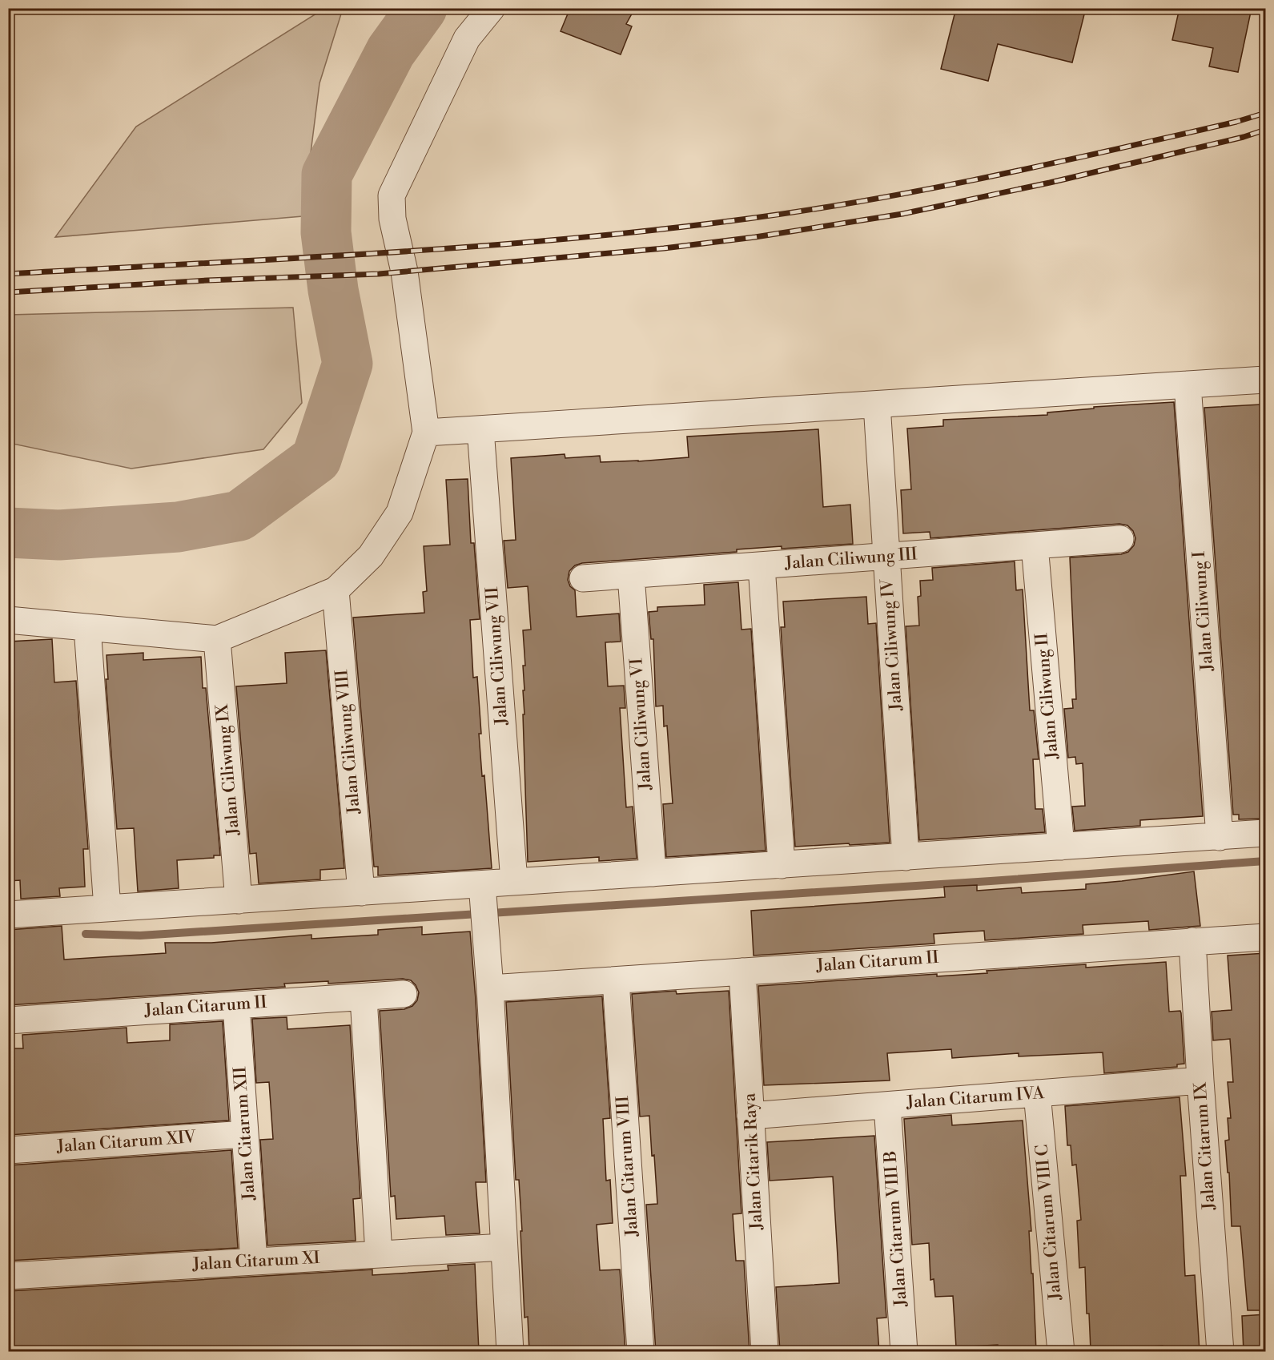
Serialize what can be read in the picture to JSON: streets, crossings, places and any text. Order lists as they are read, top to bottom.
{
  "streets": {
    "street": [
      "Jalan Ciliwung III",
      "Jalan Ciliwung I",
      "Jalan Ciliwung IV",
      "Jalan Ciliwung VII",
      "Jalan Ciliwung II",
      "Jalan Ciliwung VI",
      "Jalan Ciliwung VIII",
      "Jalan Ciliwung IX",
      "Jalan Citarum II",
      "Jalan Citarum IVA",
      "Jalan Citarum XII",
      "Jalan Citarum XIV",
      "Jalan Citarum IX",
      "Jalan Citarik Raya",
      "Jalan Citarum VIII",
      "Jalan Citarum VIII C",
      "Jalan Citarum VIII B",
      "Jalan Citarum XI"
    ]
  },
  "crossings": [
    ["Jalan Ciliwung III", "Jalan Ciliwung IV"],
    ["Jalan Ciliwung III", "Jalan Ciliwung II"],
    ["Jalan Ciliwung III", "Jalan Ciliwung VI"],
    ["Jalan Citarum II", "Jalan Citarum XII"],
    ["Jalan Citarum II", "Jalan Citarum IX"],
    ["Jalan Citarum II", "Jalan Citarik Raya"],
    ["Jalan Citarum II", "Jalan Citarum VIII"],
    ["Jalan Citarum IVA", "Jalan Citarum IX"],
    ["Jalan Citarum IVA", "Jalan Citarik Raya"],
    ["Jalan Citarum IVA", "Jalan Citarum VIII C"],
    ["Jalan Citarum IVA", "Jalan Citarum VIII B"],
    ["Jalan Citarum XII", "Jalan Citarum XIV"],
    ["Jalan Citarum XII", "Jalan Citarum XI"]
  ]
}
